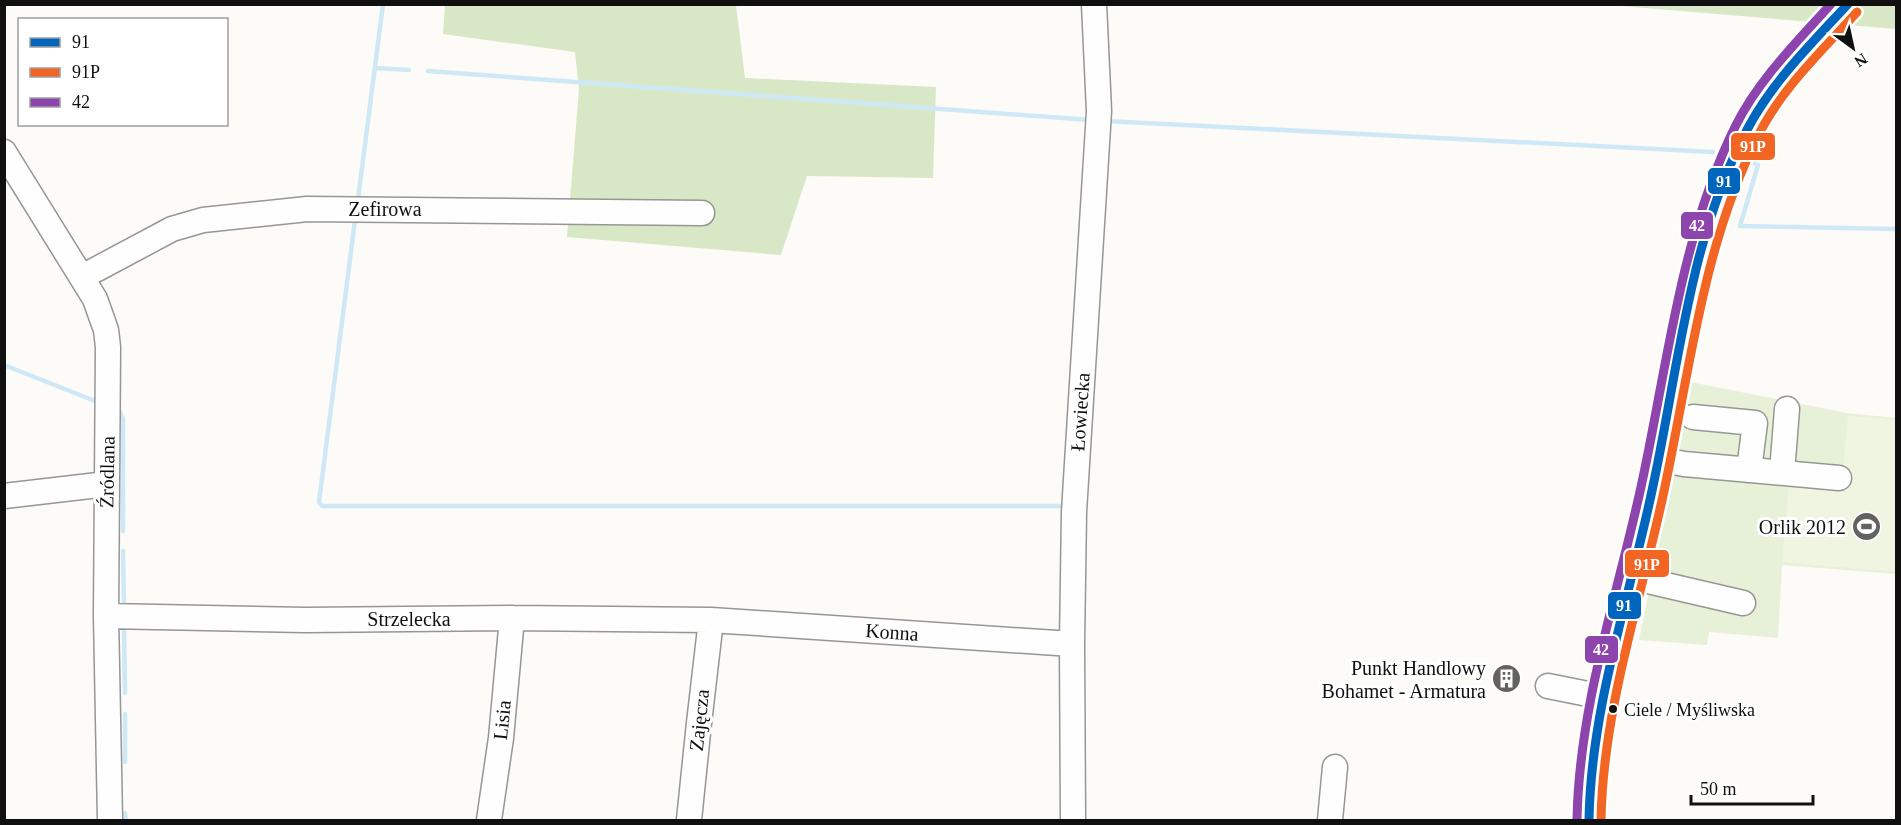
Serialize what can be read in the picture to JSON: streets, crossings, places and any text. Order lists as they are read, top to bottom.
{
  "streets": {
    "street": [
      "Zefirowa",
      "Łowiecka",
      "Źródlana",
      "Strzelecka",
      "Konna",
      "Lisia",
      "Zajęcza"
    ]
  },
  "crossings": [
    ["Zefirowa", "Źródlana"],
    ["Łowiecka", "Konna"],
    ["Źródlana", "Strzelecka"],
    ["Strzelecka", "Konna"],
    ["Strzelecka", "Lisia"],
    ["Strzelecka", "Zajęcza"],
    ["Konna", "Zajęcza"]
  ],
  "places": {
    "sports": ["Orlik 2012"],
    "building": ["Punkt Handlowy Bohamet - Armatura"],
    "other": ["Ciele / Myśliwska"]
  },
  "lines": ["transit line 91", "transit line 42", "transit line 91P"],
  "legend": ["91", "91P", "42"],
  "scale_bar": "50 m",
  "north": "bottom right"
}
